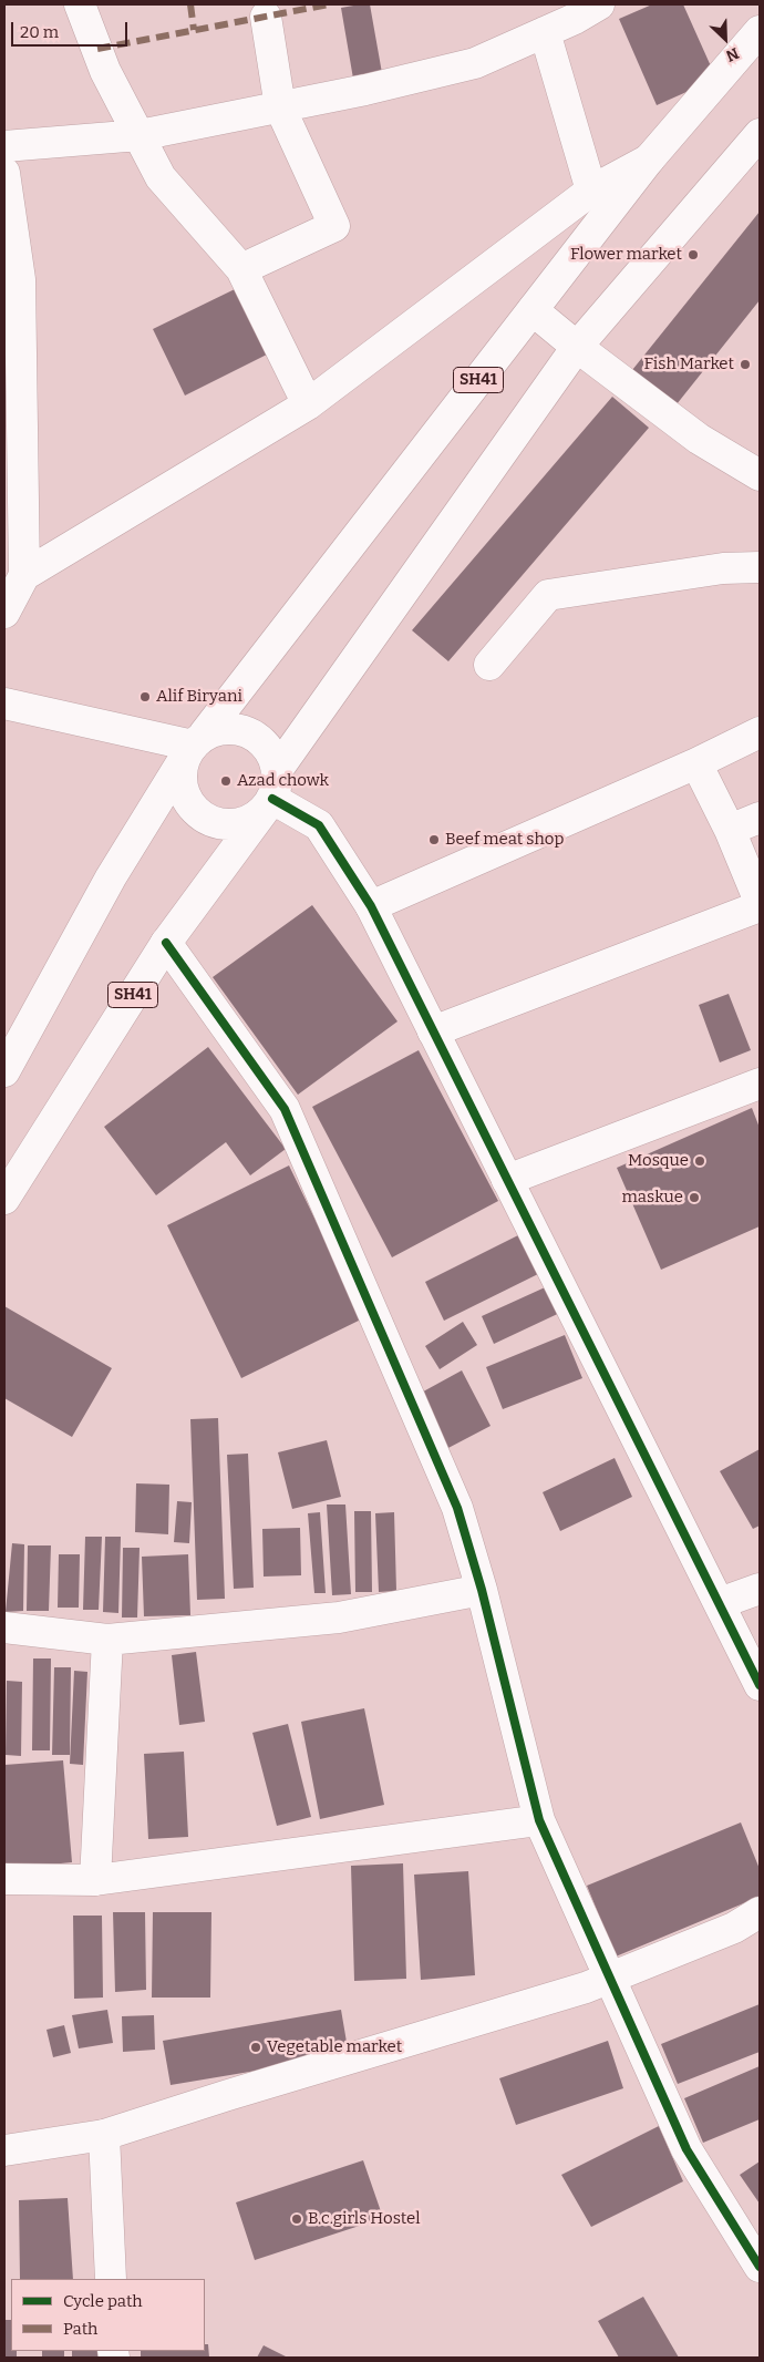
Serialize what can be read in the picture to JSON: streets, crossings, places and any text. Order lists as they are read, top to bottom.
{
  "streets": {
    "street": ["SH41"]
  },
  "places": [
    "Flower market",
    "Fish Market",
    "Alif Biryani",
    "Azad chowk",
    "Beef meat shop",
    "Mosque",
    "maskue",
    "Vegetable market",
    "B.c.girls Hostel"
  ],
  "legend": ["Cycle path", "Path"],
  "scale_bar": "20 m",
  "north": "bottom right"
}
